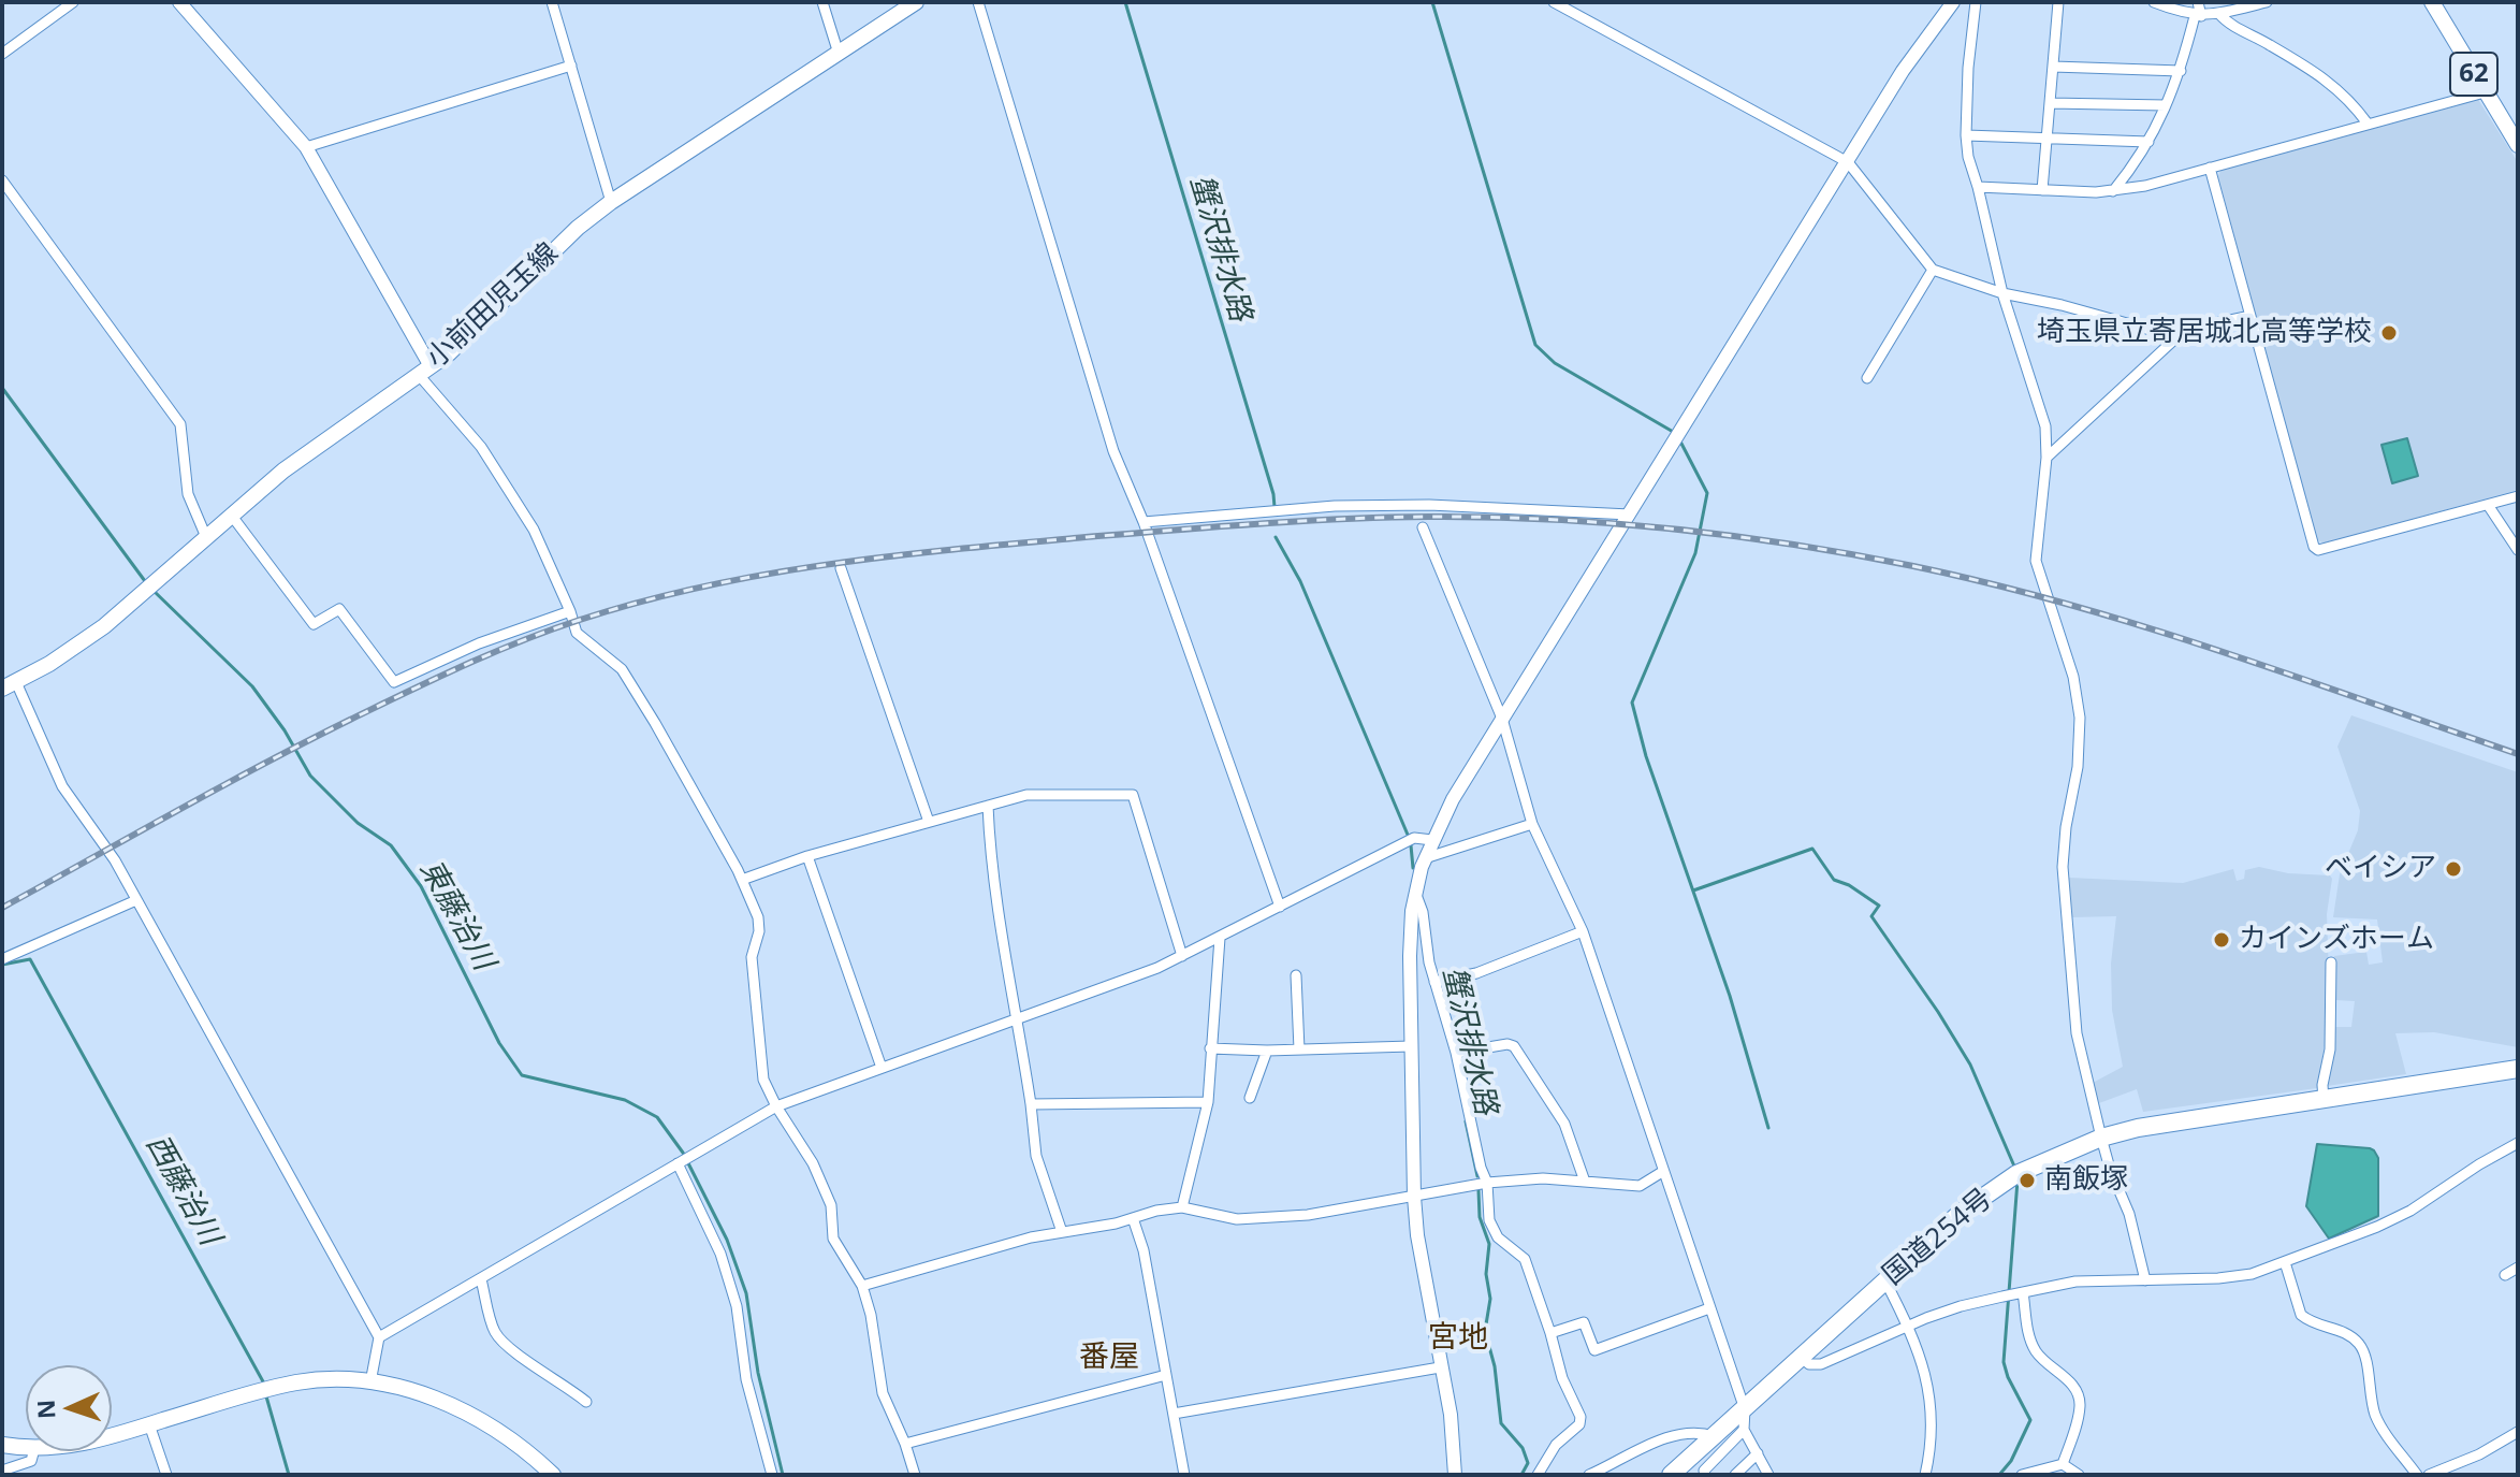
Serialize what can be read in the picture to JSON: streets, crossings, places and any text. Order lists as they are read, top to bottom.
{
  "streets": {
    "highway": ["国道254号"],
    "main road": ["62", "小前田児玉線"]
  },
  "districts": ["宮地", "番屋"],
  "water": ["蟹沢排水路", "東藤治川", "西藤治川"],
  "places": [
    "埼玉県立寄居城北高等学校",
    "ベイシア",
    "カインズホーム",
    "南飯塚"
  ],
  "north": "left"
}
